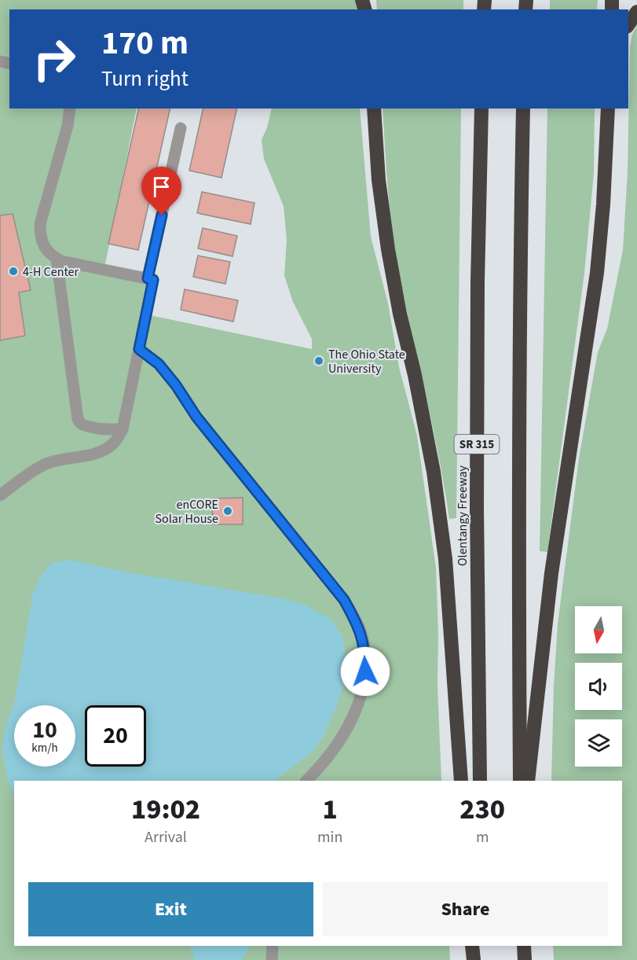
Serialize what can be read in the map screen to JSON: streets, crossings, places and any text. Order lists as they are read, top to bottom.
{
  "streets": {
    "highway": ["SR 315", "Olentangy Freeway"]
  },
  "places": ["4-H Center", "The Ohio State University", "enCORE Solar House"],
  "north": "bottom",
  "page": {
    "turn": ["170 m", "Turn right"],
    "speed": "10 km/h",
    "limit": "20",
    "eta": [
      "19:02",
      "Arrival",
      "1",
      "min",
      "230",
      "m"
    ],
    "buttons": ["Exit", "Share"]
  }
}
